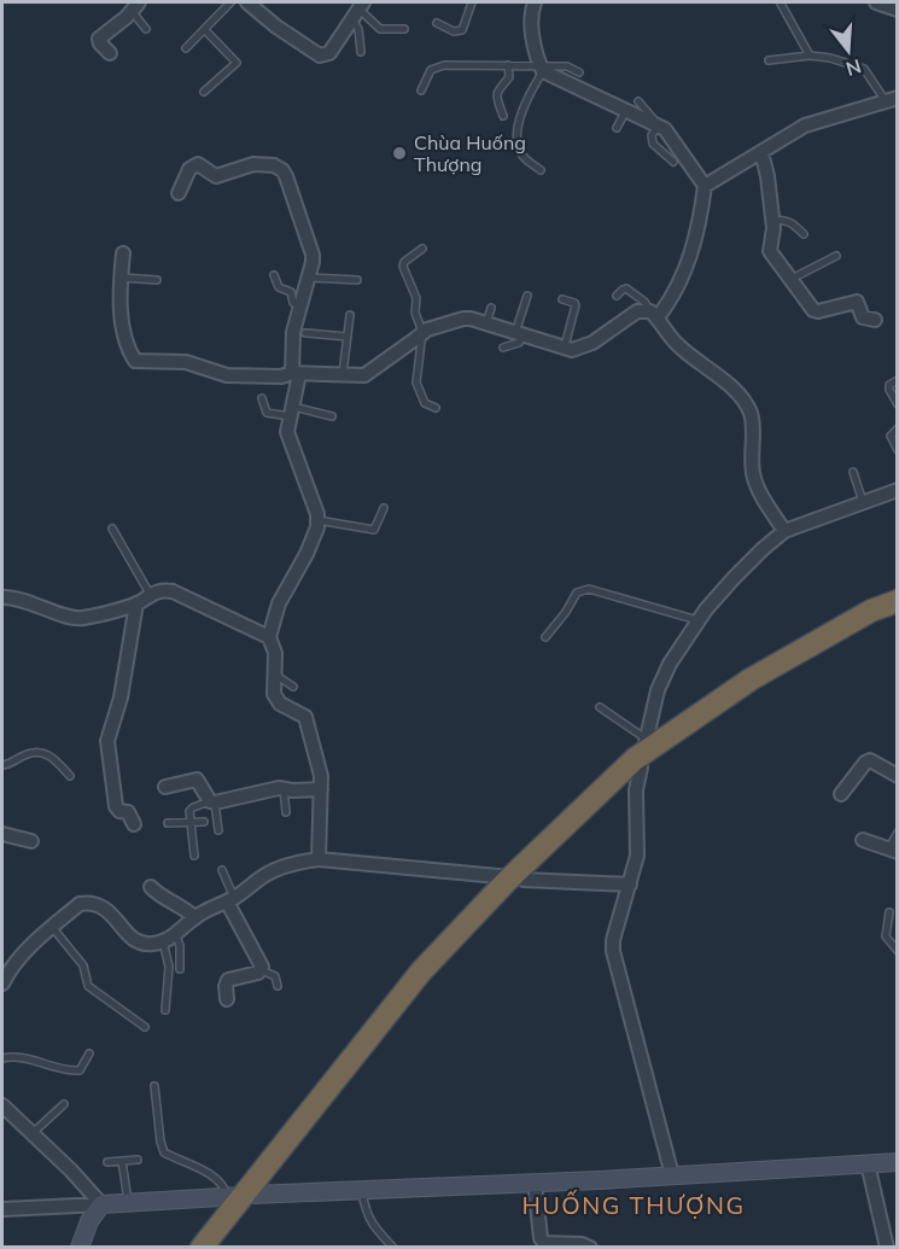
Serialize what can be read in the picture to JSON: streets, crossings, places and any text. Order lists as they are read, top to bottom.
{
  "districts": ["HUỐNG THƯỢNG"],
  "places": ["Chùa Huống Thượng"],
  "north": "bottom"
}
